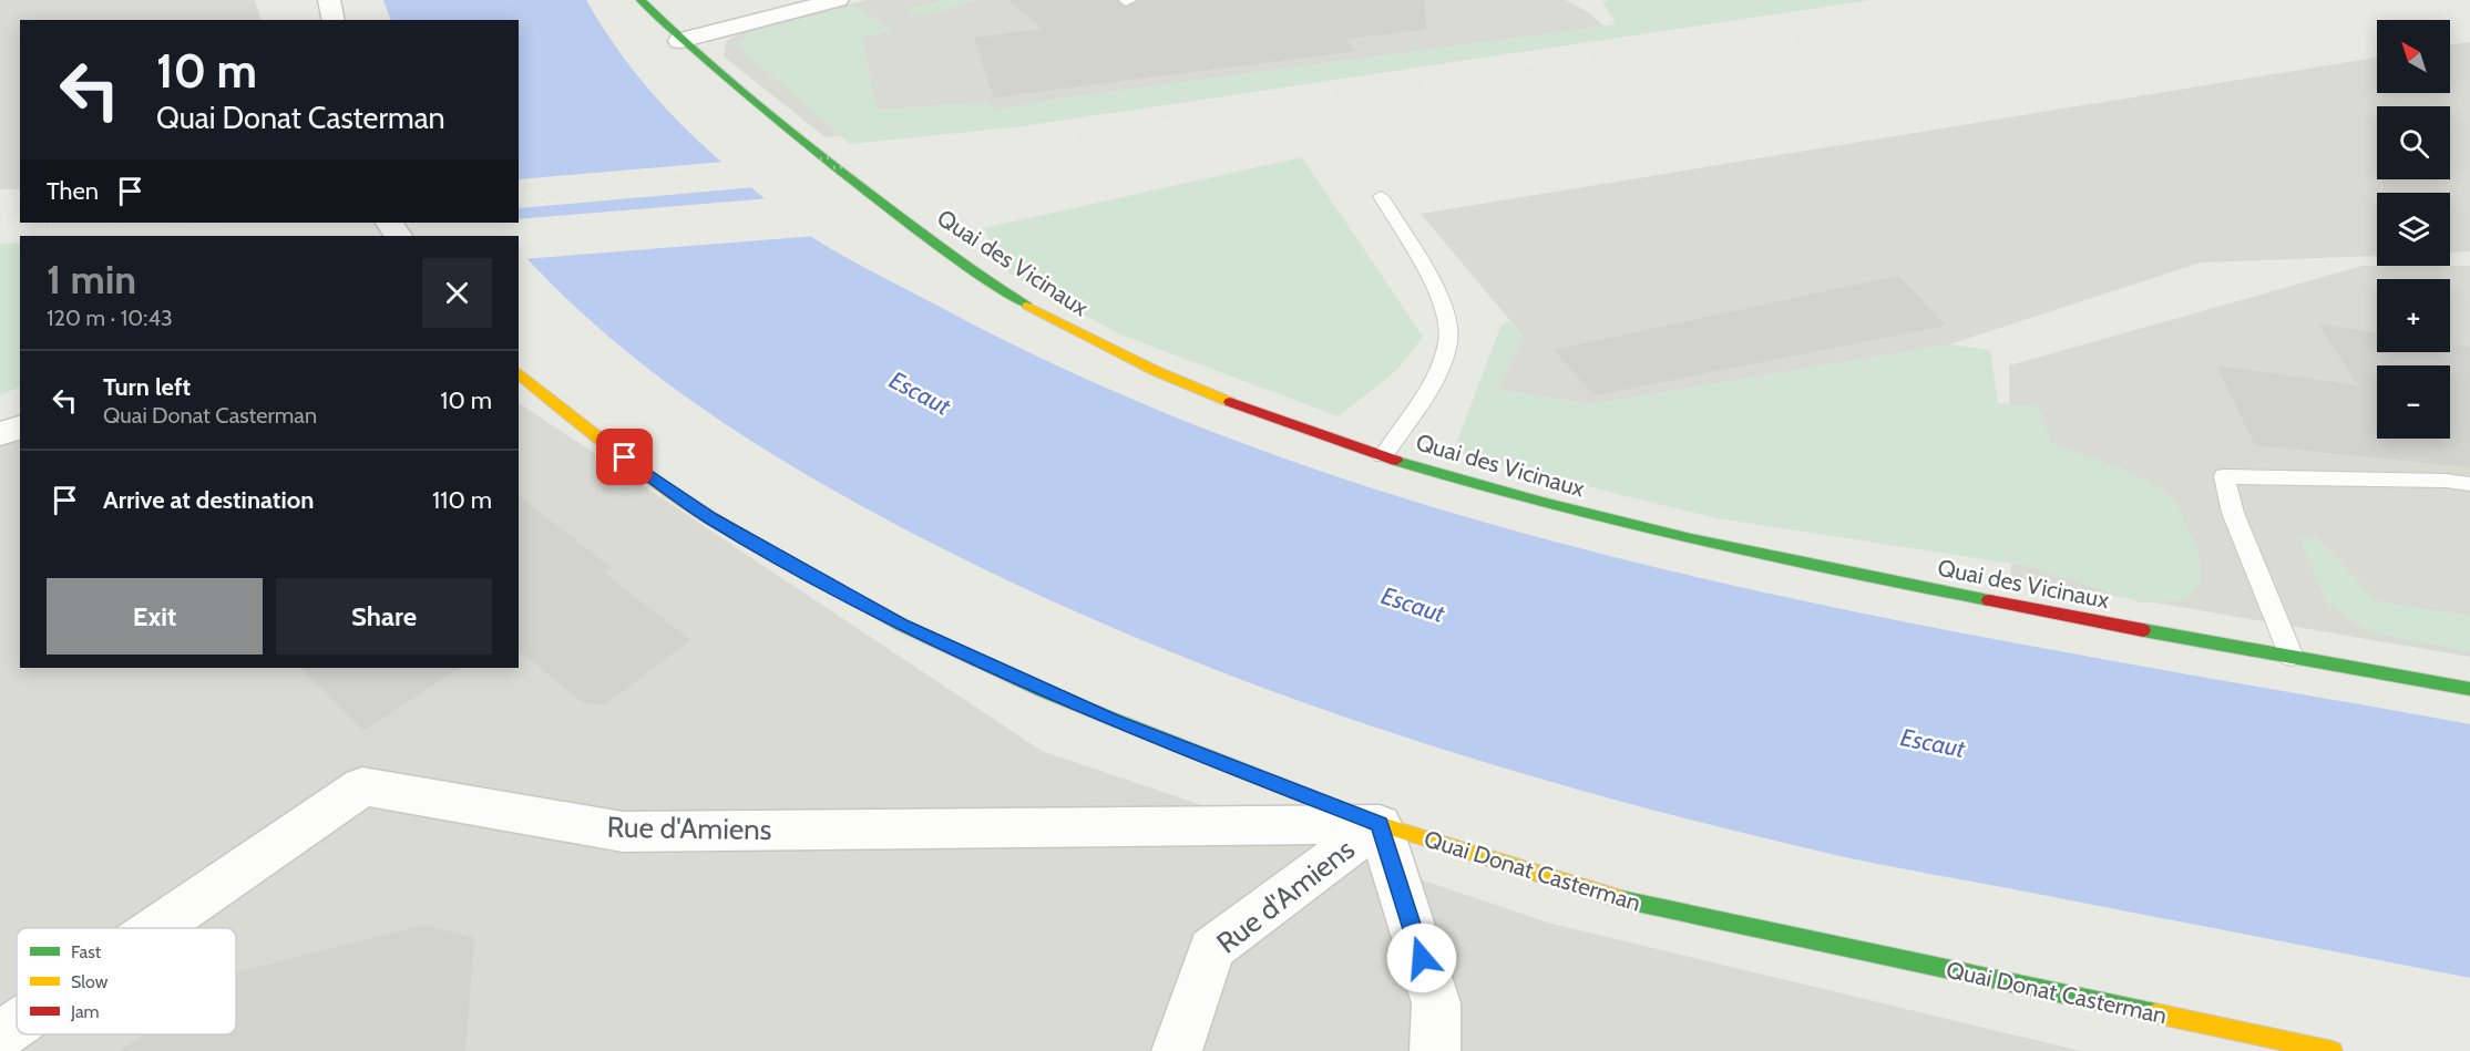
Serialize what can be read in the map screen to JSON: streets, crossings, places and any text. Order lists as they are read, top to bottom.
{
  "streets": {
    "street": ["Quai des Vicinaux", "Rue d'Amiens", "Quai Donat Casterman"]
  },
  "crossings": [
    ["Rue d'Amiens", "Quai Donat Casterman"]
  ],
  "water": ["Escaut"],
  "legend": ["Fast", "Slow", "Jam"],
  "north": "top left",
  "page": {
    "map_buttons": ["+", "−"],
    "turn": ["10 m", "Quai Donat Casterman"],
    "then": "Then",
    "heading": ["1 min", "120 m · 10:43"],
    "list": [
      {
        "name": "Turn left",
        "note": "Quai Donat Casterman",
        "value": "10 m"
      },
      {
        "name": "Arrive at destination",
        "value": "110 m"
      }
    ],
    "buttons": ["Exit", "Share"]
  }
}
